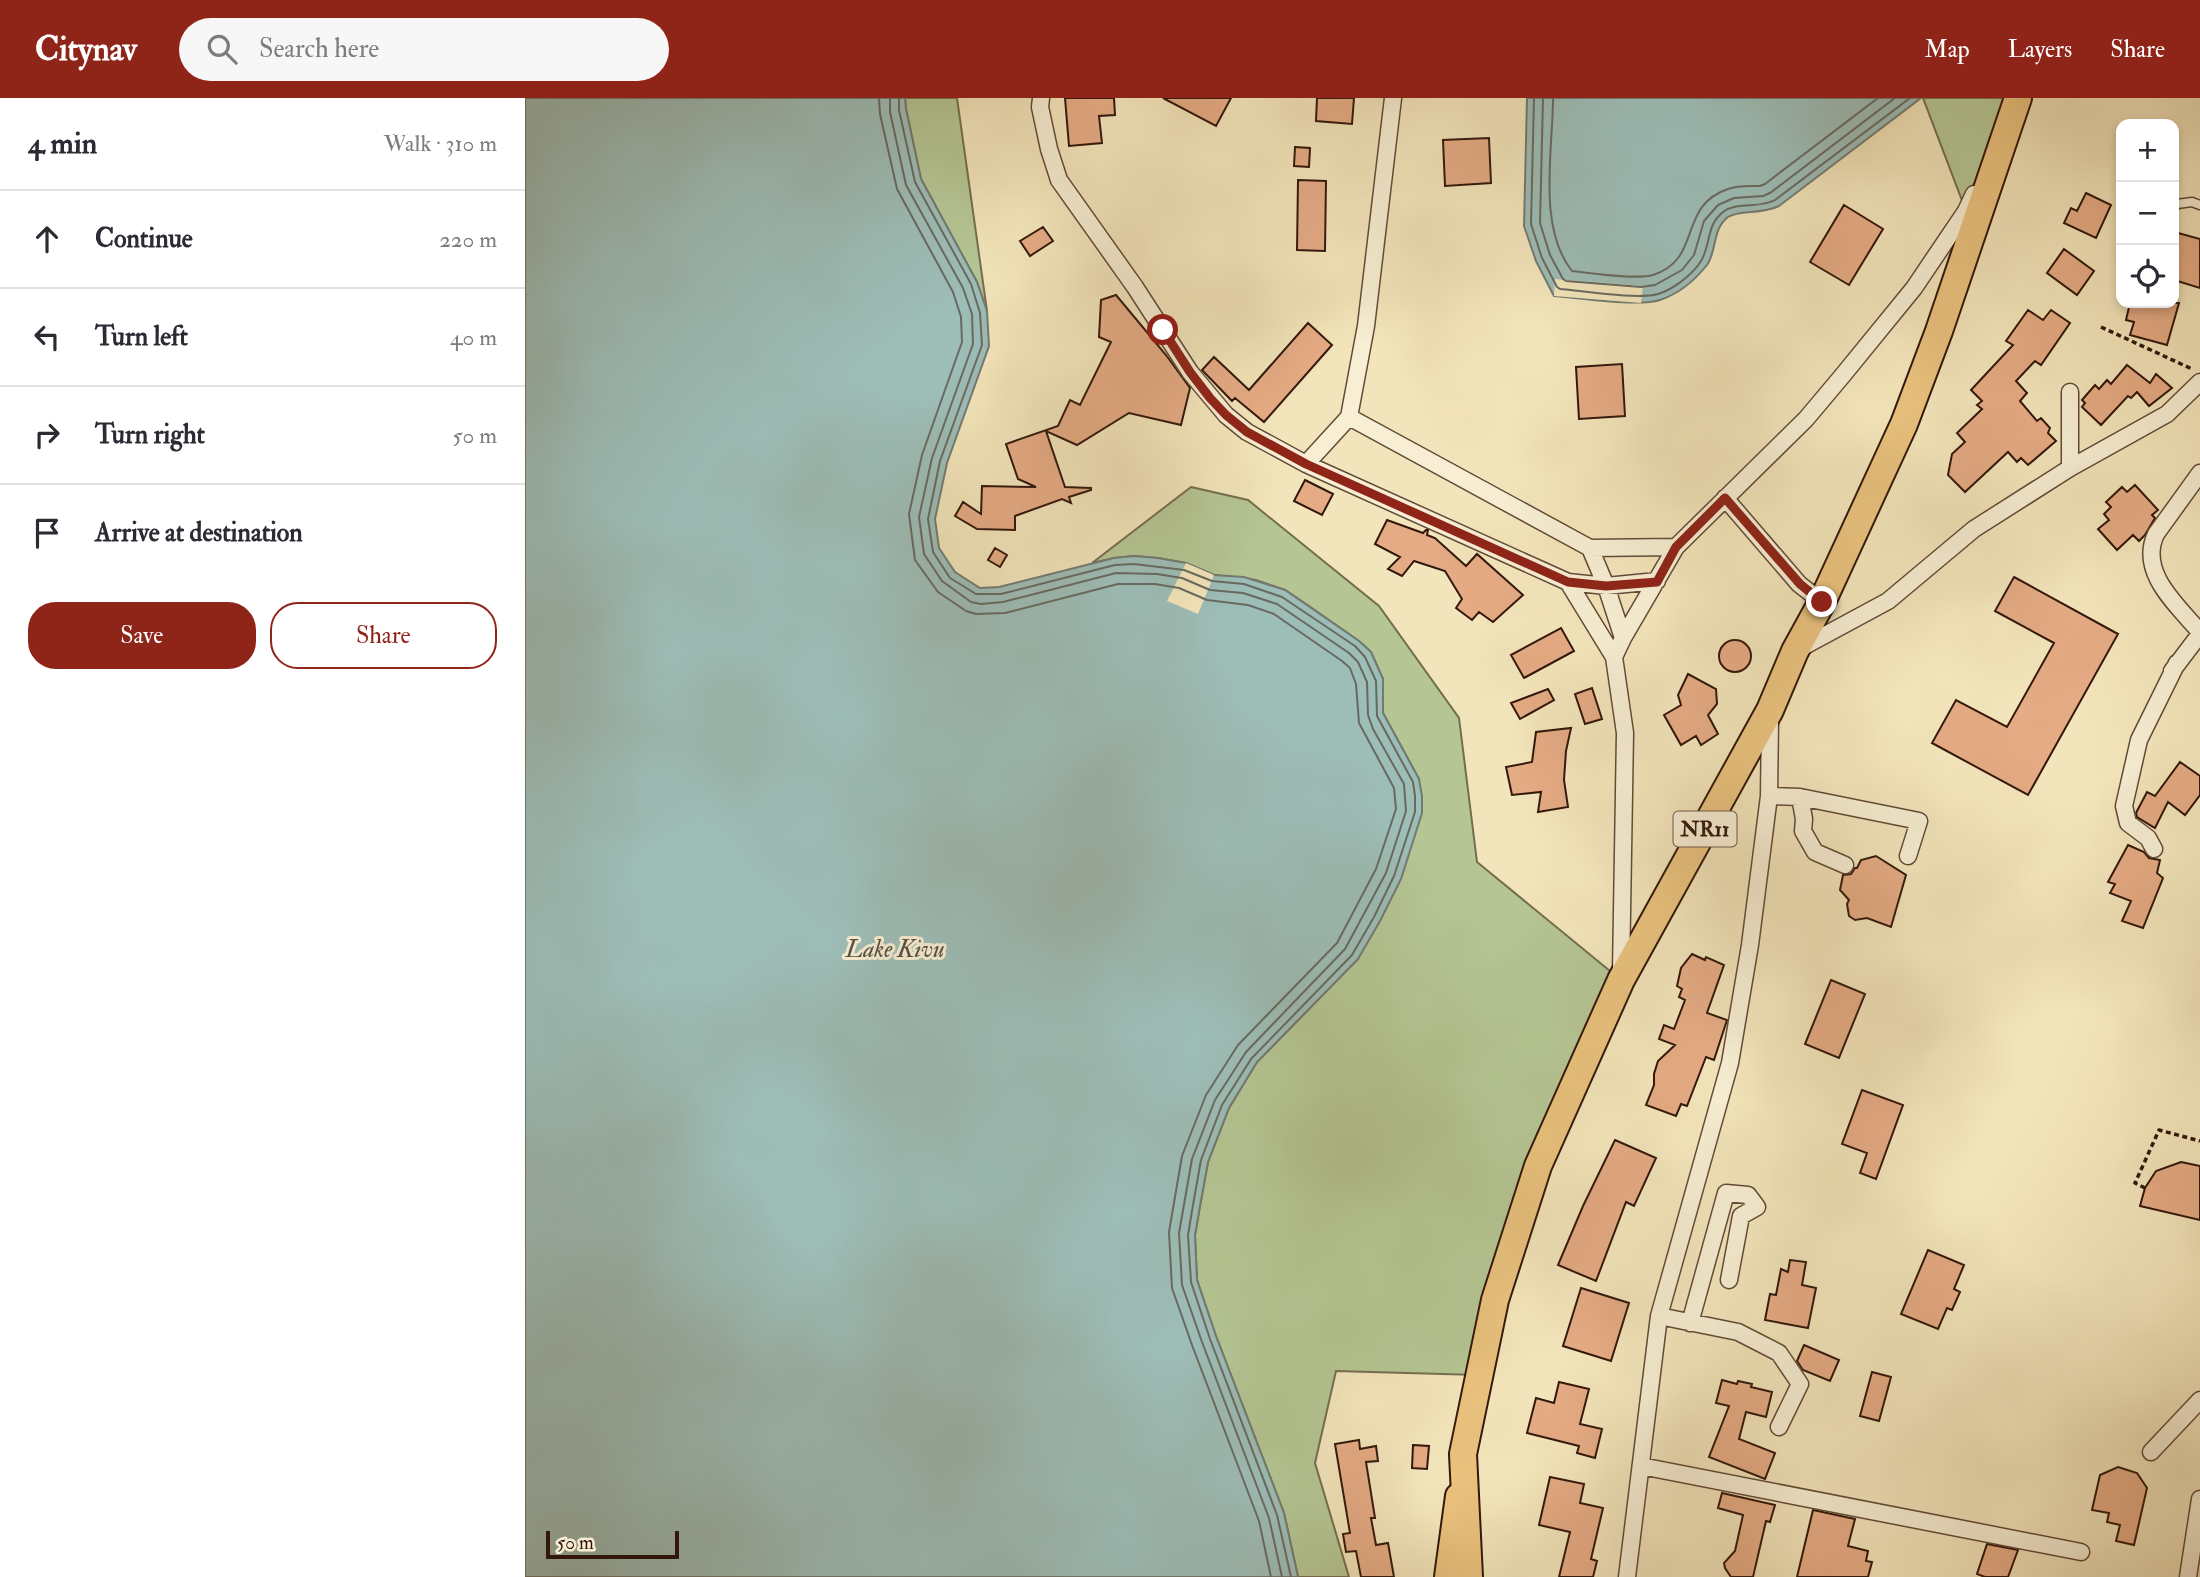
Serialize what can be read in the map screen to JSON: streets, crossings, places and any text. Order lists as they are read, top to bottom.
{
  "streets": {
    "highway": ["NR11"]
  },
  "water": ["Lake Kivu"],
  "scale_bar": "50 m",
  "page": {
    "header": "Citynav",
    "search": "Search here",
    "nav": ["Map", "Layers", "Share"],
    "heading": ["4 min", "Walk · 310 m"],
    "map_buttons": ["+", "−"],
    "list": [
      ["Continue", "220 m"],
      ["Turn left", "40 m"],
      ["Turn right", "50 m"],
      "Arrive at destination"
    ],
    "buttons": ["Save", "Share"],
    "scale": "50 m"
  }
}
